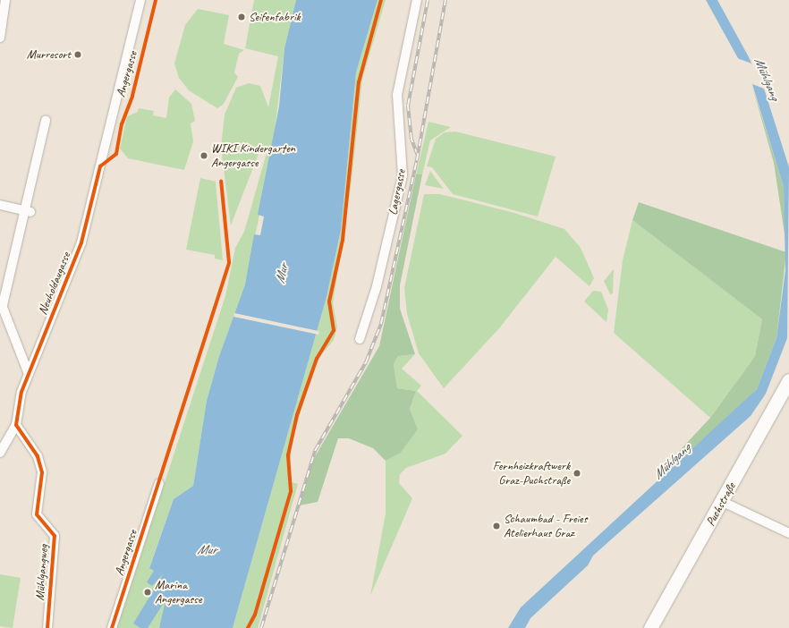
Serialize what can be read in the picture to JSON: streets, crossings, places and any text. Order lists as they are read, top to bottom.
{
  "streets": {
    "main road": ["Puchstraße"],
    "street": [
      "Angergasse",
      "Lagergasse",
      "Neuholdaugasse",
      "Mühlgangweg"
    ]
  },
  "crossings": [
    ["Neuholdaugasse", "Mühlgangweg"]
  ],
  "water": ["Mühlgang", "Mur"],
  "places": [
    "Seifenfabrik",
    "Murresort",
    "WIKI Kindergarten Angergasse",
    "Fernheizkraftwerk Graz-Puchstraße",
    "Schaumbad - Freies Atelierhaus Graz",
    "Marina Angergasse"
  ]
}
